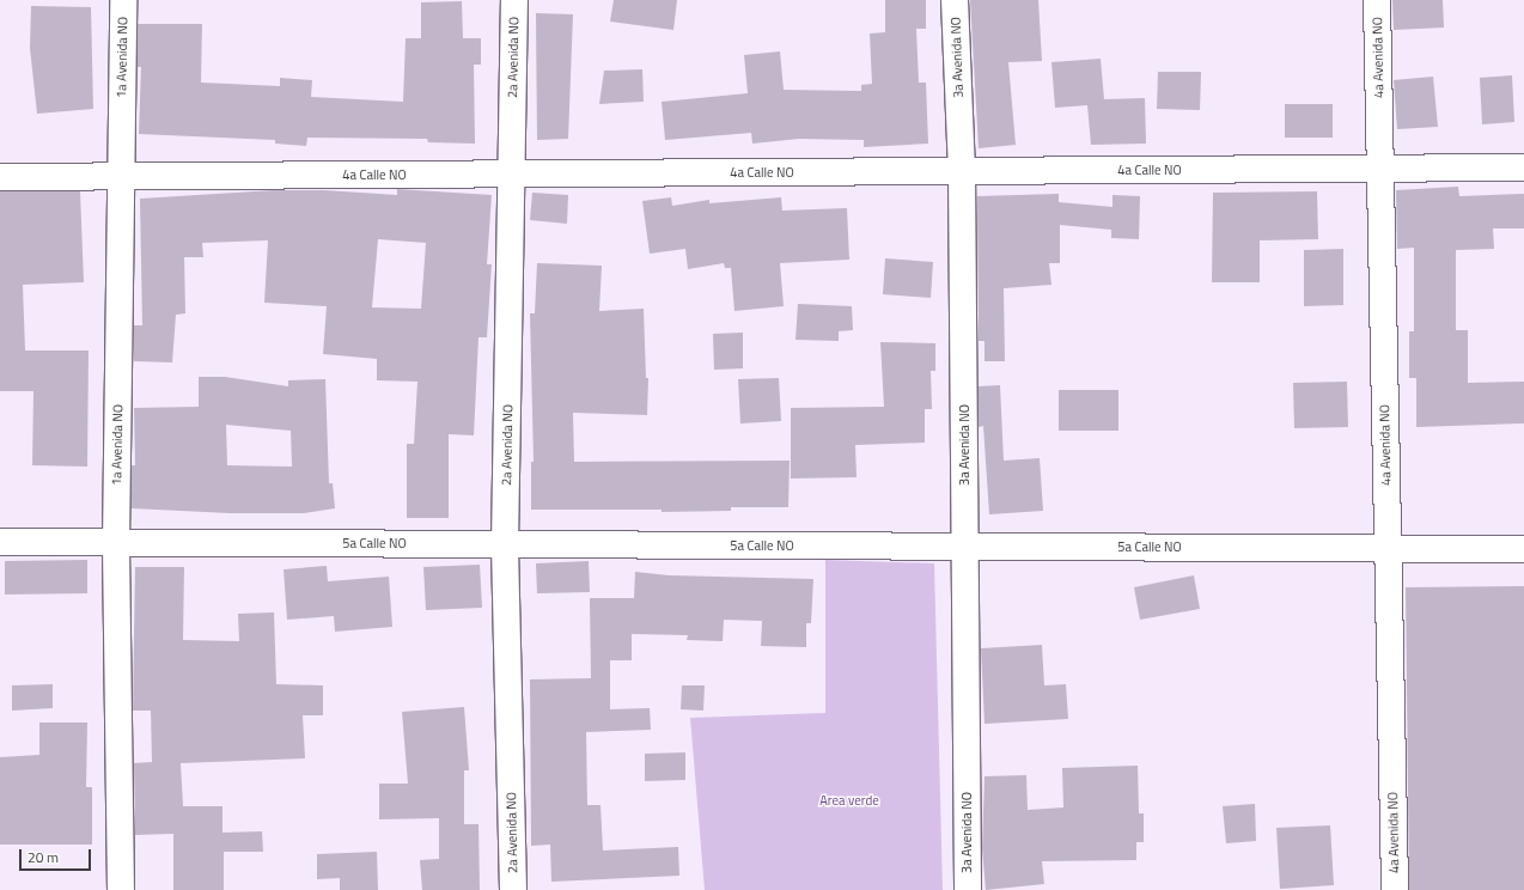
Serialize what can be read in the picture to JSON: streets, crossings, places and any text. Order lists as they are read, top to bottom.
{
  "streets": {
    "street": [
      "1a Avenida NO",
      "2a Avenida NO",
      "3a Avenida NO",
      "4a Avenida NO",
      "4a Calle NO",
      "5a Calle NO"
    ]
  },
  "crossings": [
    ["1a Avenida NO", "4a Calle NO"],
    ["1a Avenida NO", "5a Calle NO"],
    ["2a Avenida NO", "4a Calle NO"],
    ["2a Avenida NO", "5a Calle NO"],
    ["3a Avenida NO", "4a Calle NO"],
    ["3a Avenida NO", "5a Calle NO"],
    ["4a Avenida NO", "4a Calle NO"],
    ["4a Avenida NO", "5a Calle NO"]
  ],
  "parks": ["Area verde"],
  "scale_bar": "20 m"
}
